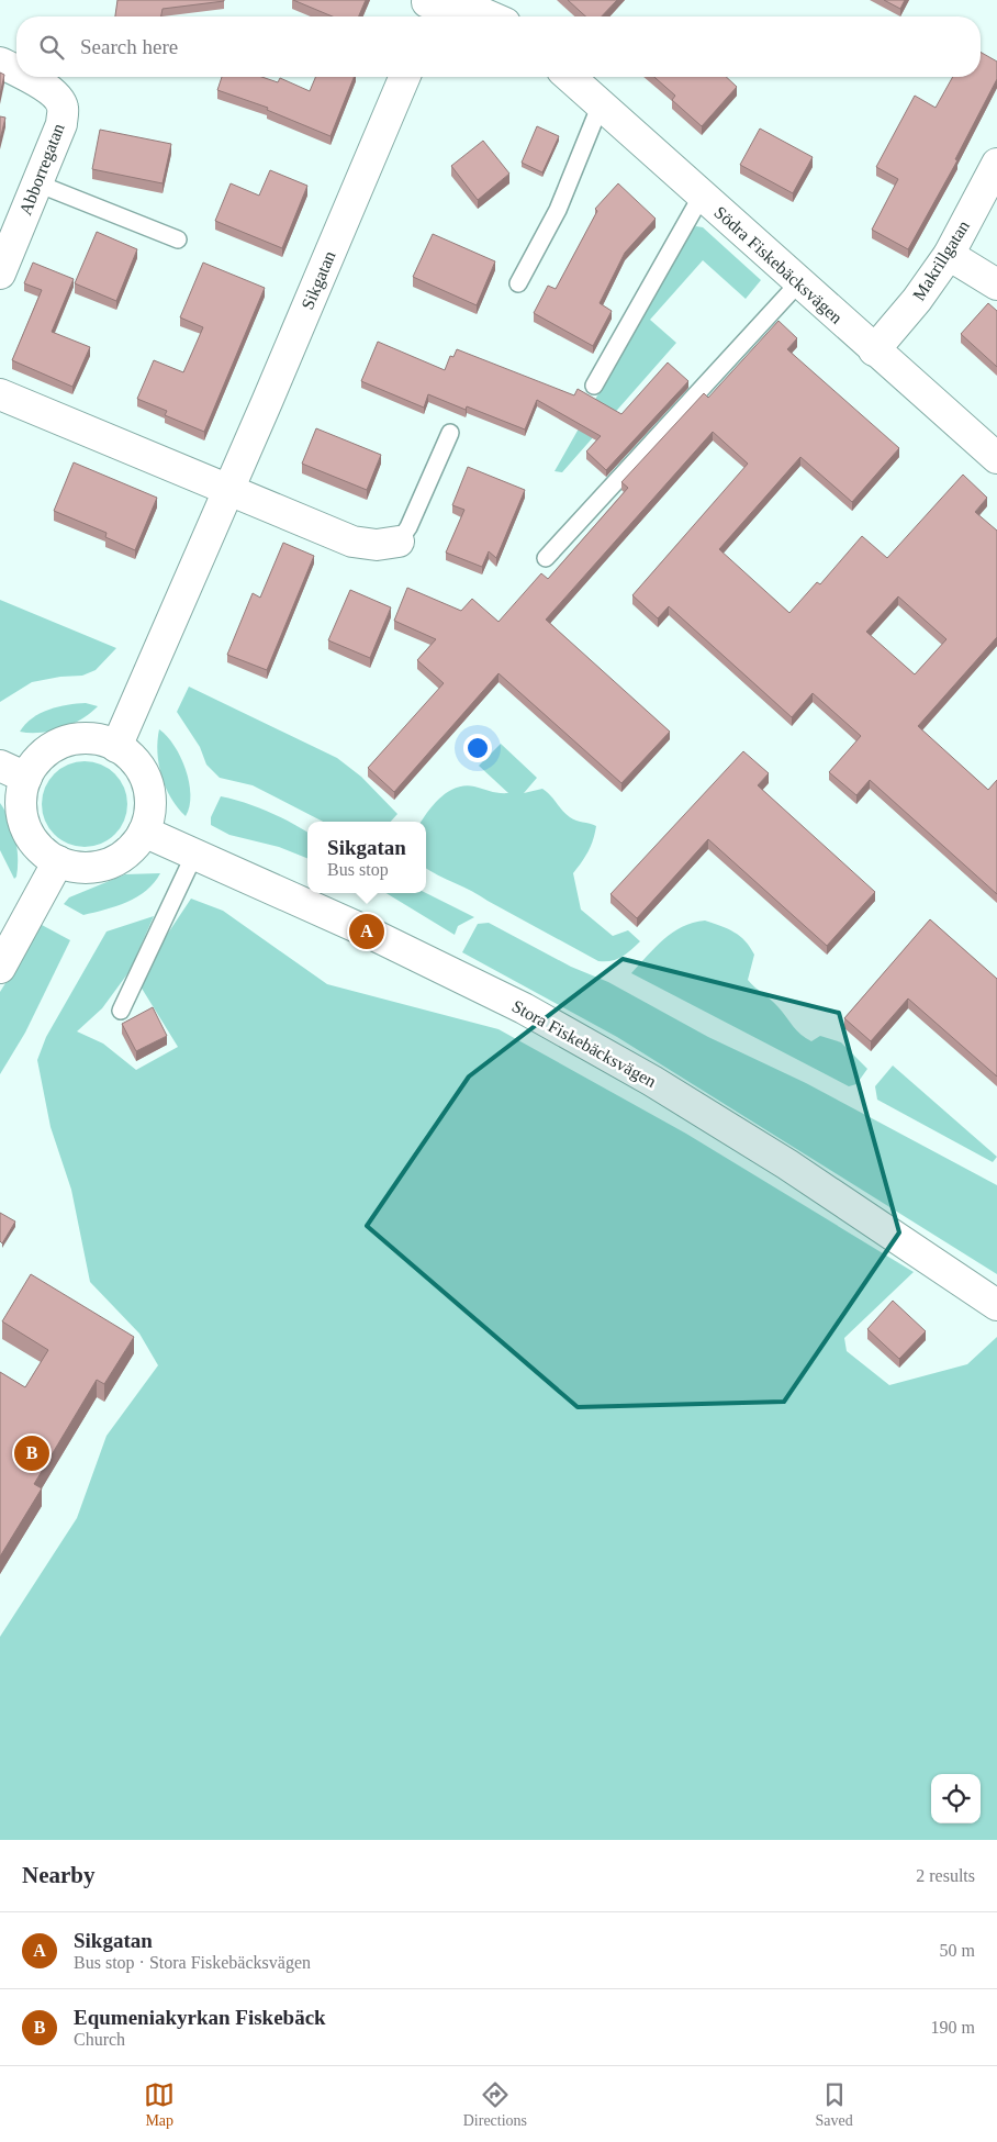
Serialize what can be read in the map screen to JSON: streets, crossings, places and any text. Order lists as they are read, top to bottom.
{
  "streets": {
    "street": [
      "Abborregatan",
      "Makrillgatan",
      "Södra Fiskebäcksvägen",
      "Sikgatan",
      "Stora Fiskebäcksvägen"
    ]
  },
  "crossings": [
    ["Makrillgatan", "Södra Fiskebäcksvägen"],
    ["Sikgatan", "Stora Fiskebäcksvägen"]
  ],
  "page": {
    "search": "Search here",
    "popup": ["Sikgatan", "Bus stop"],
    "pins": ["A", "B"],
    "heading": ["Nearby", "2 results"],
    "list": [
      {
        "mark": "A",
        "name": "Sikgatan",
        "note": "Bus stop · Stora Fiskebäcksvägen",
        "value": "50 m"
      },
      {
        "mark": "B",
        "name": "Equmeniakyrkan Fiskebäck",
        "note": "Church",
        "value": "190 m"
      }
    ],
    "nav": ["Map", "Directions", "Saved"]
  }
}
